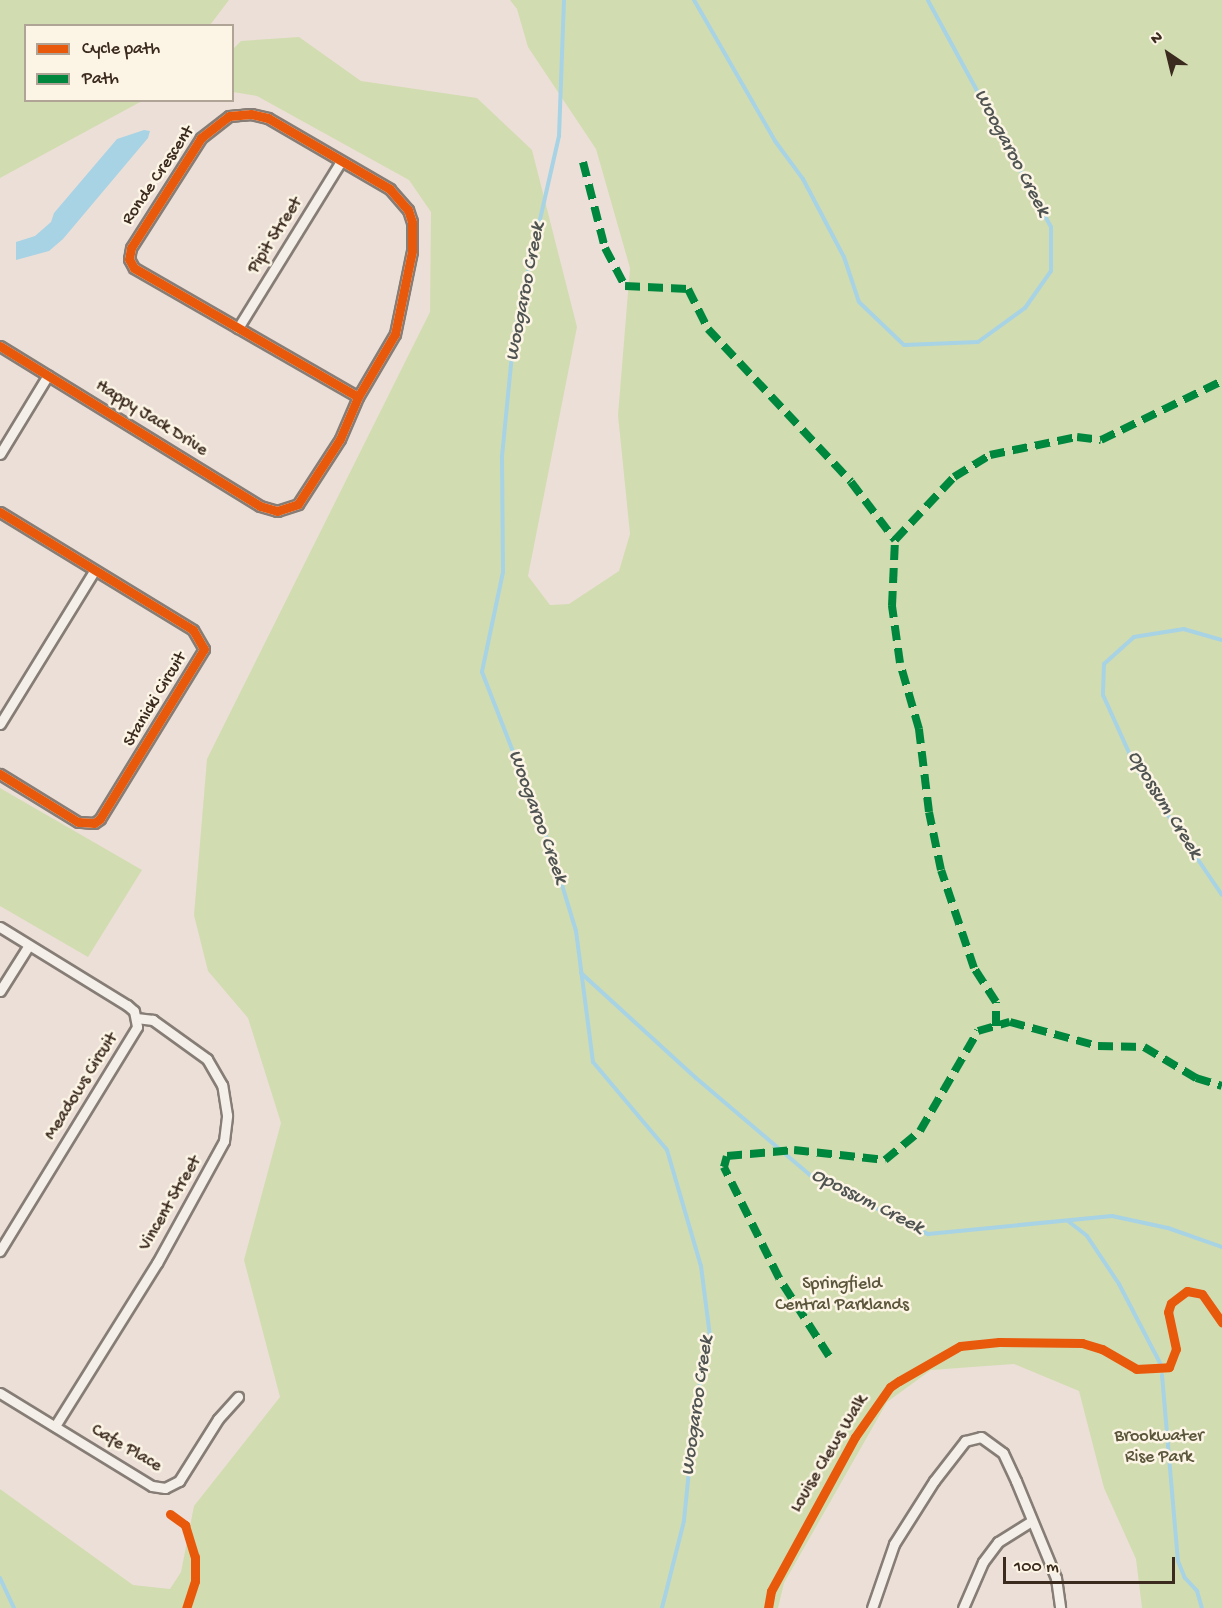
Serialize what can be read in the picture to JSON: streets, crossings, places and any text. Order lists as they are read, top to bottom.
{
  "streets": {
    "street": [
      "Ronde Crescent",
      "Pipit Street",
      "Happy Jack Drive",
      "Stanicki Circuit",
      "Meadows Circuit",
      "Vincent Street",
      "Cafe Place"
    ],
    "cycle path": ["Louise Clews Walk"]
  },
  "crossings": [
    ["Ronde Crescent", "Pipit Street"],
    ["Ronde Crescent", "Happy Jack Drive"],
    ["Meadows Circuit", "Vincent Street"],
    ["Vincent Street", "Cafe Place"]
  ],
  "water": ["Woogaroo Creek", "Opossum Creek"],
  "parks": ["Springfield Central Parklands", "Brookwater Rise Park"],
  "legend": ["Cycle path", "Path"],
  "scale_bar": "100 m",
  "north": "top left"
}
